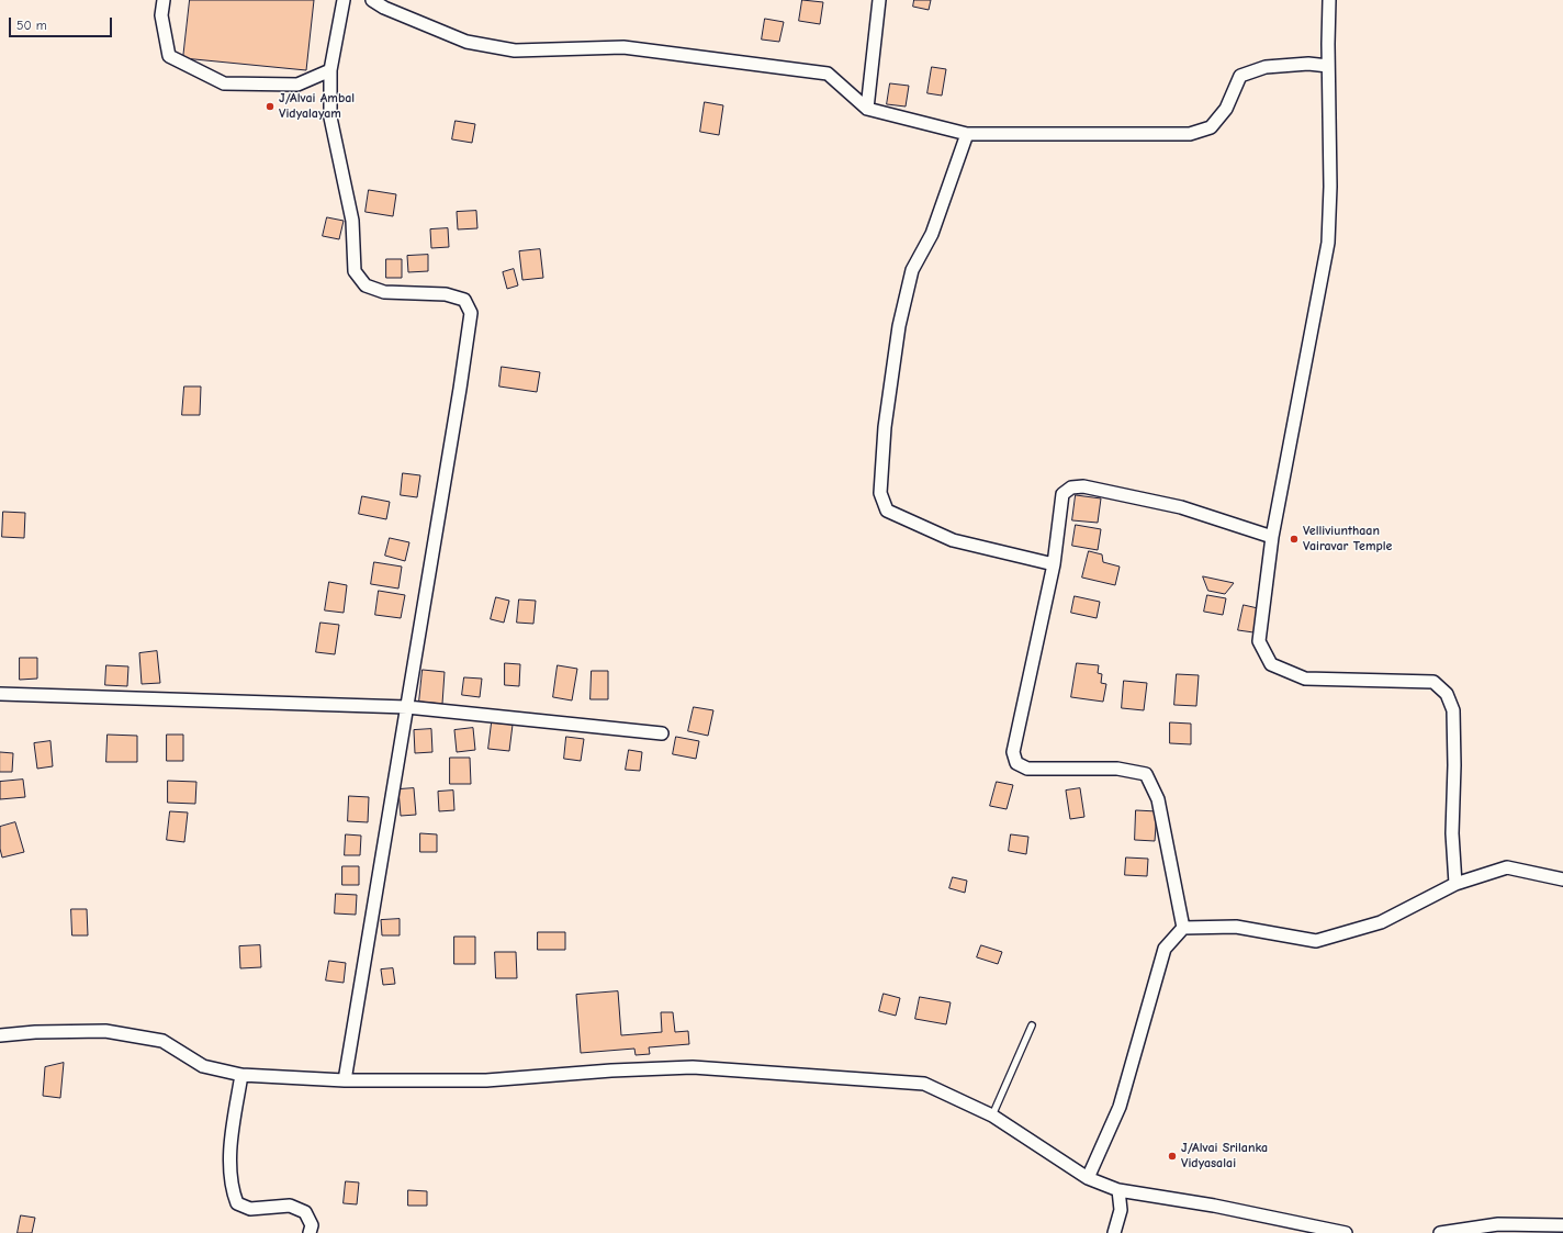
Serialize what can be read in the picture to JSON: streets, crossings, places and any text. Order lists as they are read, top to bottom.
{
  "places": ["J/Alvai Ambal Vidyalayam", "Velliviunthaan Vairavar Temple", "J/Alvai Srilanka Vidyasalai"],
  "scale_bar": "50 m"
}
